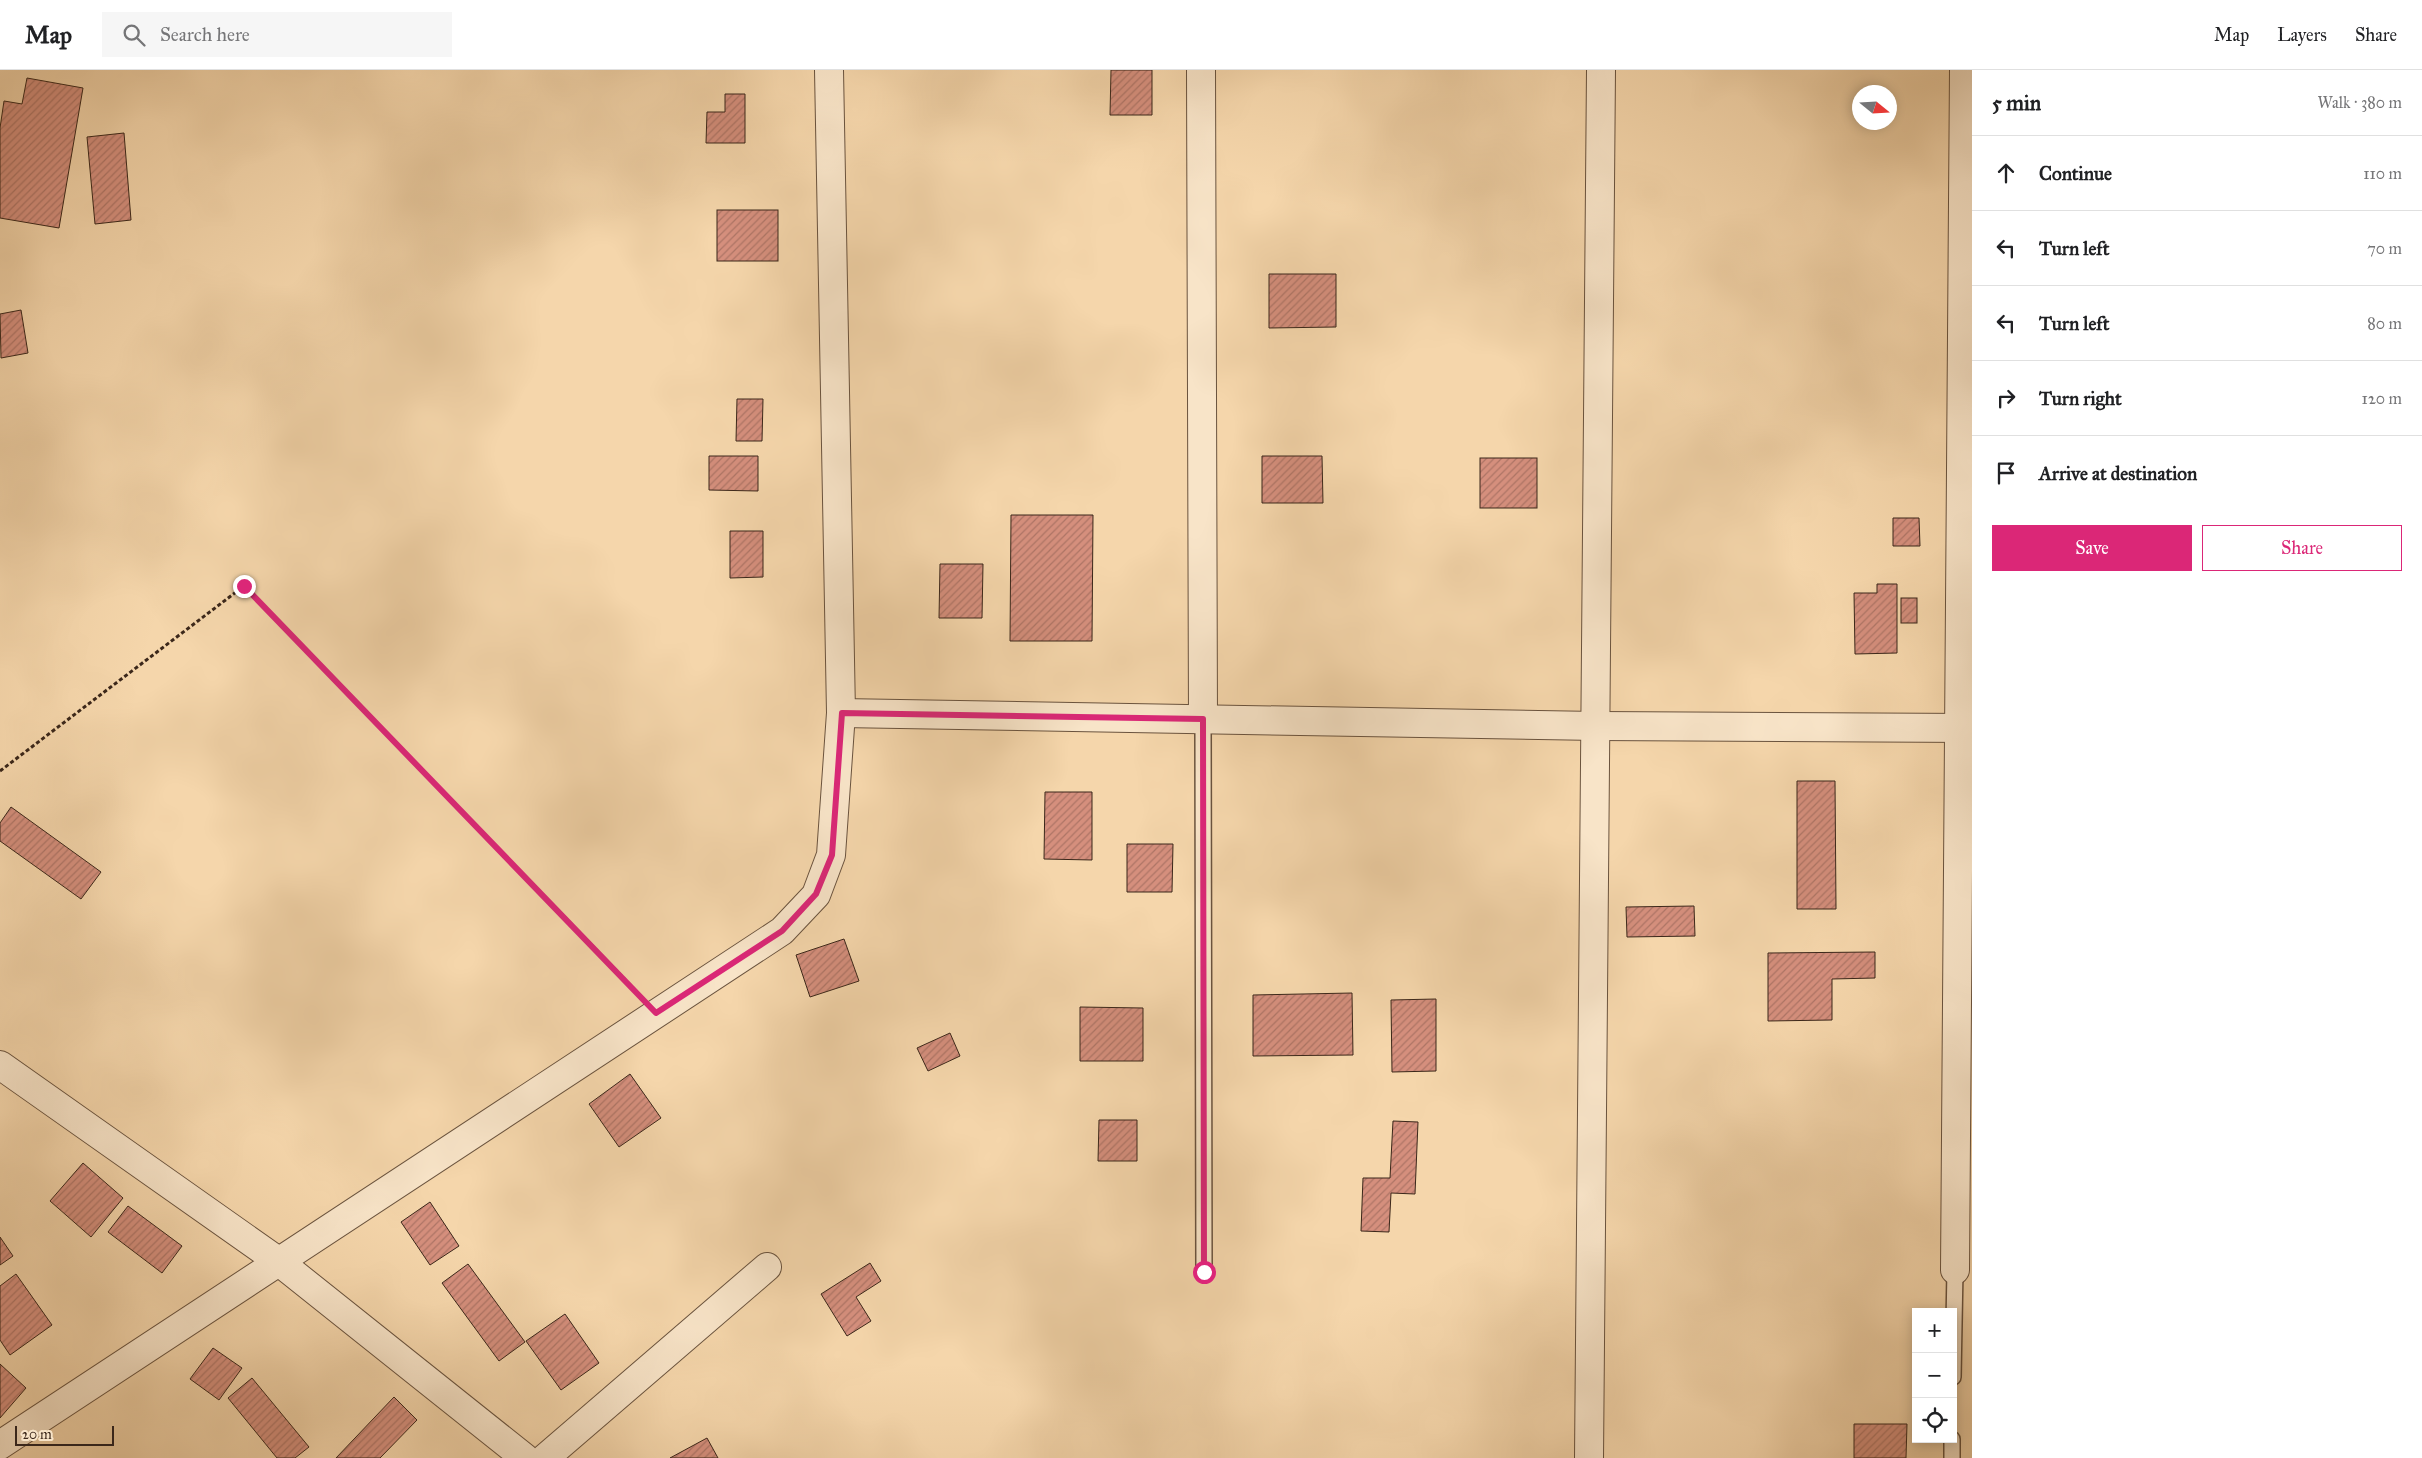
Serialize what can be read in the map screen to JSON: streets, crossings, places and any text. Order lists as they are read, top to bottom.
{
  "scale_bar": "20 m",
  "north": "right",
  "page": {
    "header": "Map",
    "search": "Search here",
    "nav": ["Map", "Layers", "Share"],
    "heading": ["5 min", "Walk · 380 m"],
    "list": [
      ["Continue", "110 m"],
      ["Turn left", "70 m"],
      ["Turn left", "80 m"],
      ["Turn right", "120 m"],
      "Arrive at destination"
    ],
    "buttons": ["Save", "Share"],
    "map_buttons": ["+", "−"],
    "scale": "20 m"
  }
}
